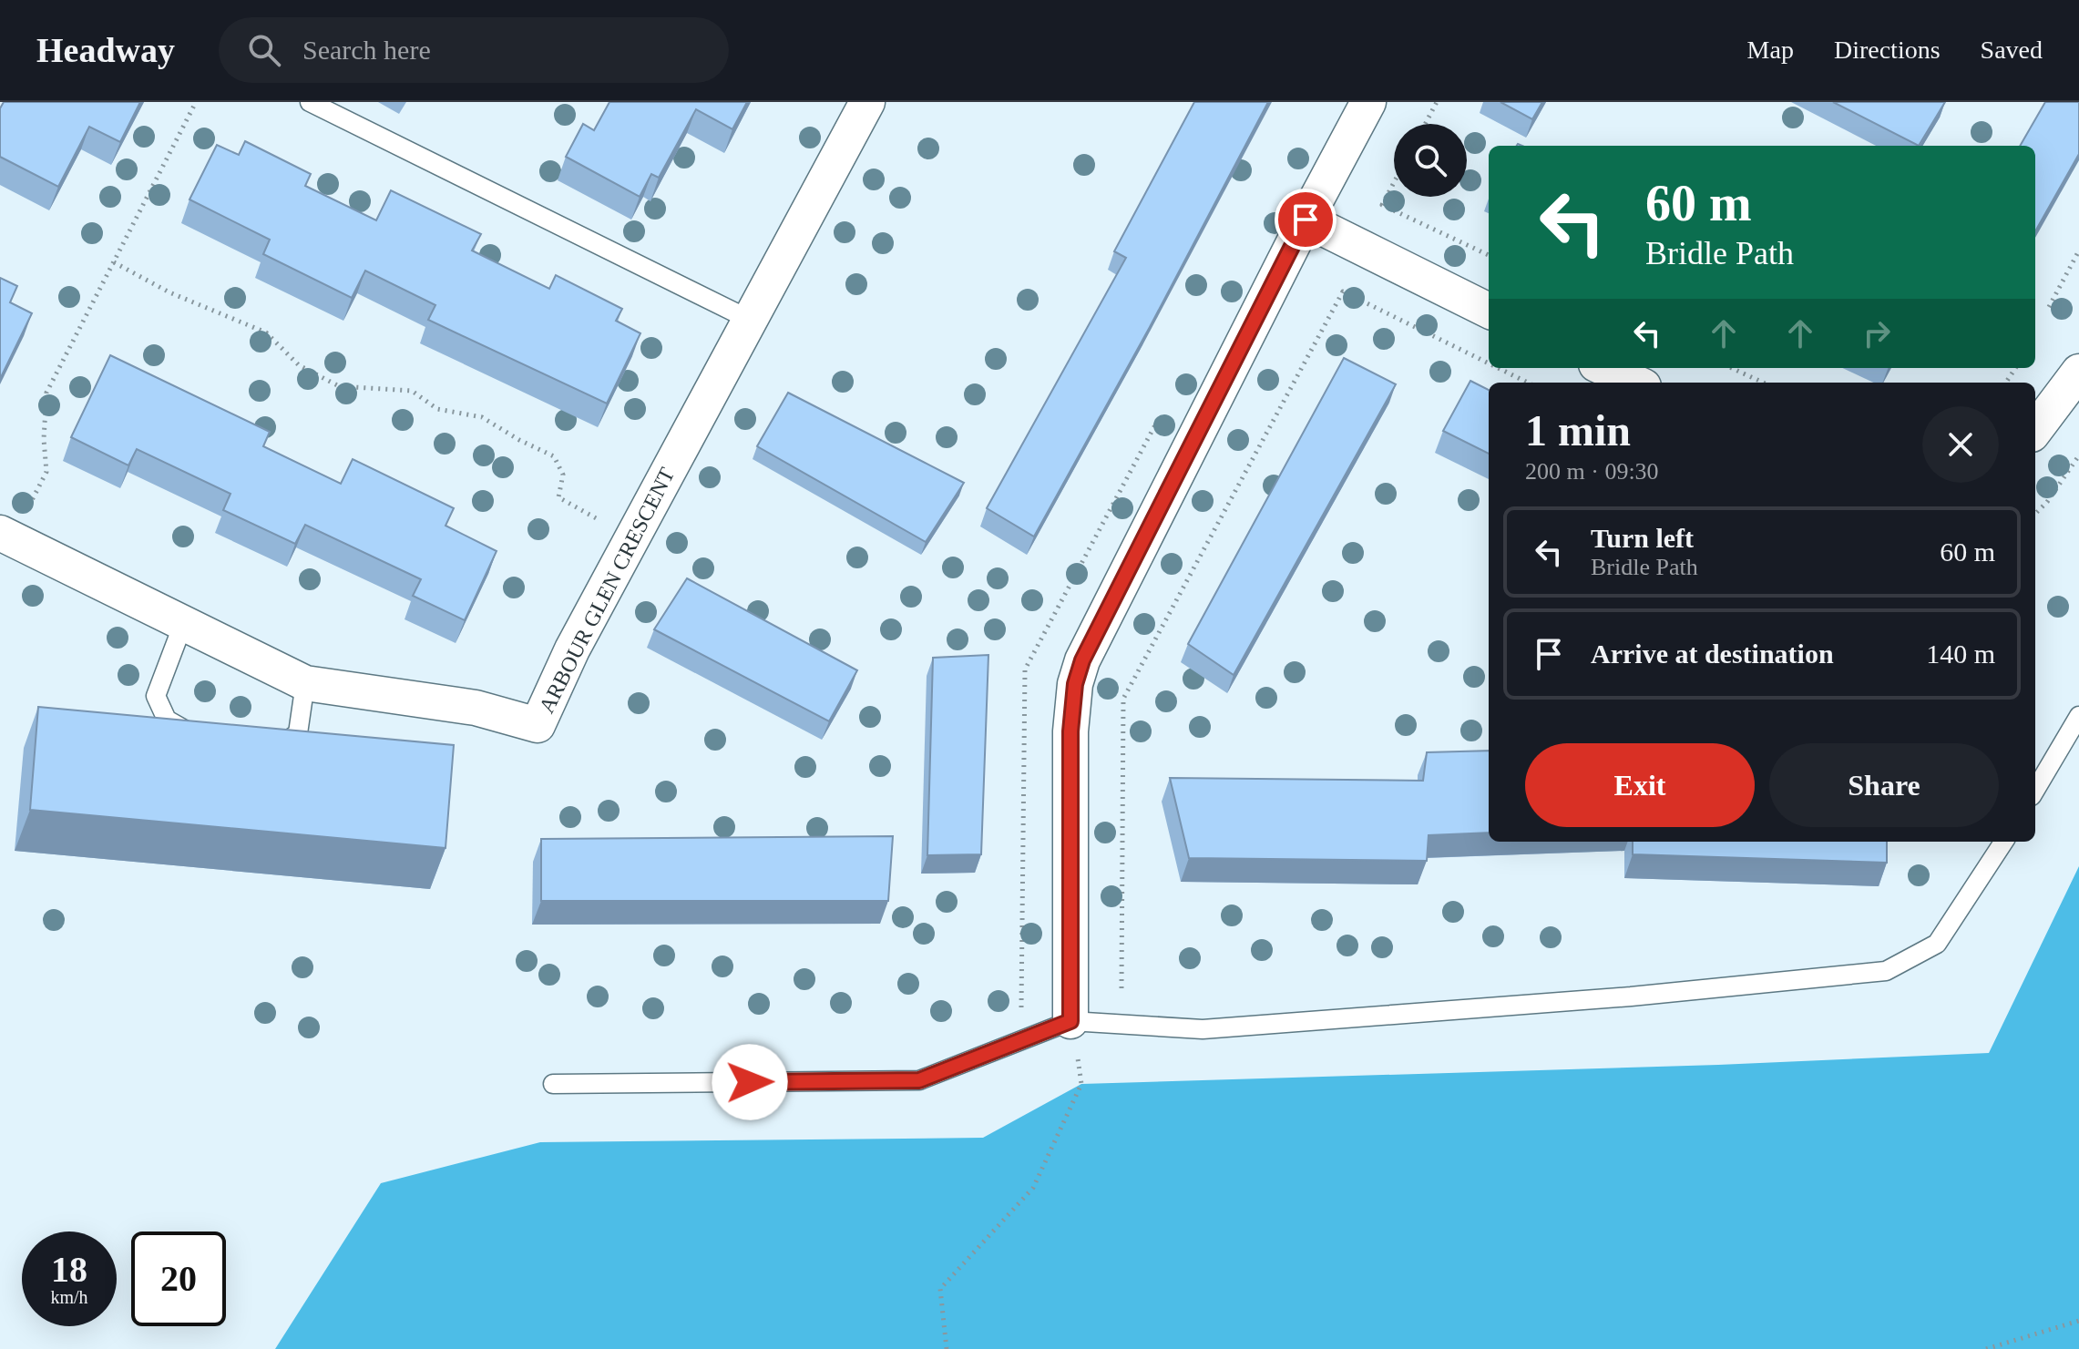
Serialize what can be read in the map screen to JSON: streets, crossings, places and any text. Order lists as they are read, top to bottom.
{
  "streets": {
    "street": ["ARBOUR GLEN CRESCENT"]
  },
  "page": {
    "header": "Headway",
    "search": "Search here",
    "nav": ["Map", "Directions", "Saved"],
    "turn": ["60 m", "Bridle Path"],
    "heading": ["1 min", "200 m · 09:30"],
    "list": [
      {
        "name": "Turn left",
        "note": "Bridle Path",
        "value": "60 m"
      },
      {
        "name": "Arrive at destination",
        "value": "140 m"
      }
    ],
    "buttons": ["Exit", "Share"],
    "speed": "18 km/h",
    "limit": "20"
  }
}
